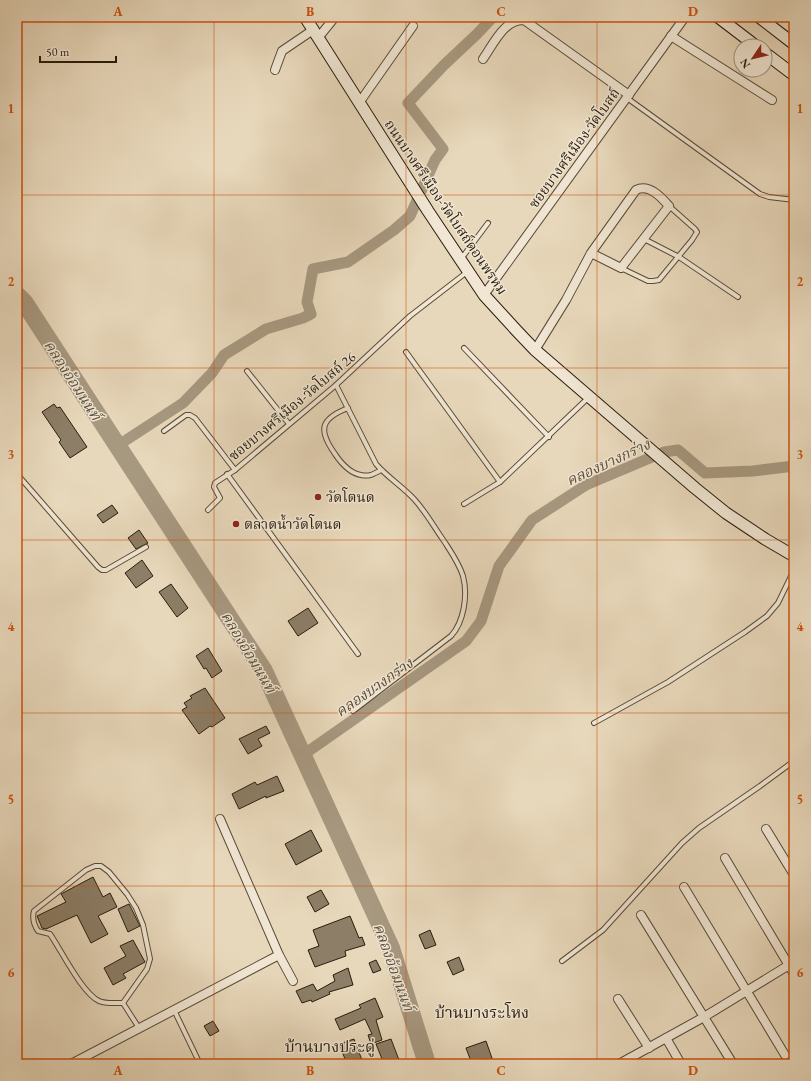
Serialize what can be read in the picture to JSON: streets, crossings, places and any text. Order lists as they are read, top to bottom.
{
  "streets": {
    "street": ["ซอยบางศรีเมือง-วัดโบสถ์", "ถนนบางศรีเมือง-วัดโบสถ์ดอนพรหม"],
    "lane": ["ซอยบางศรีเมือง-วัดโบสถ์ 26"]
  },
  "crossings": [
    ["ซอยบางศรีเมือง-วัดโบสถ์", "ถนนบางศรีเมือง-วัดโบสถ์ดอนพรหม"],
    ["ถนนบางศรีเมือง-วัดโบสถ์ดอนพรหม", "ซอยบางศรีเมือง-วัดโบสถ์ 26"]
  ],
  "districts": ["บ้านบางระโหง", "บ้านบางประดู่"],
  "water": ["คลองอ้อมนนท์", "คลองบางกร่าง"],
  "places": ["วัดโตนด", "ตลาดน้ำวัดโตนด"],
  "scale_bar": "50 m",
  "north": "bottom left",
  "grid": {
    "columns": [
      "A",
      "B",
      "C",
      "D"
    ],
    "rows": [
      "1",
      "2",
      "3",
      "4",
      "5",
      "6"
    ]
  }
}
